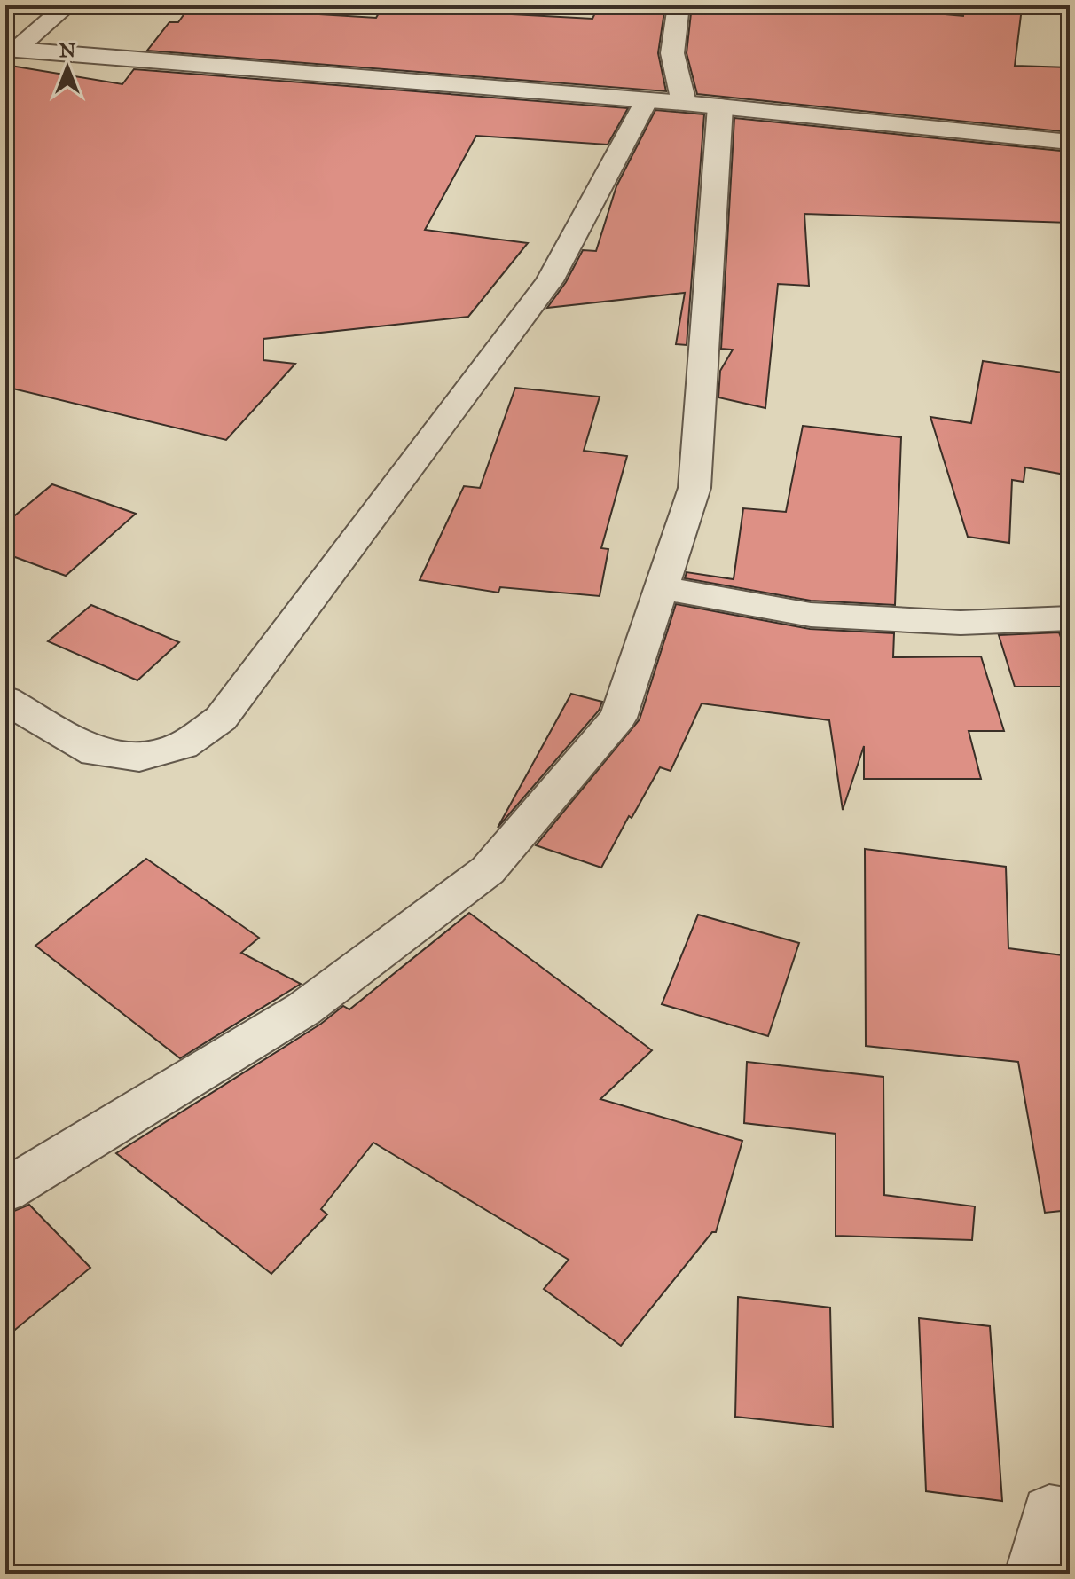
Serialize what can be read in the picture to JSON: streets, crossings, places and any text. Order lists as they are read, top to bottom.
{
  "north": "top"
}
